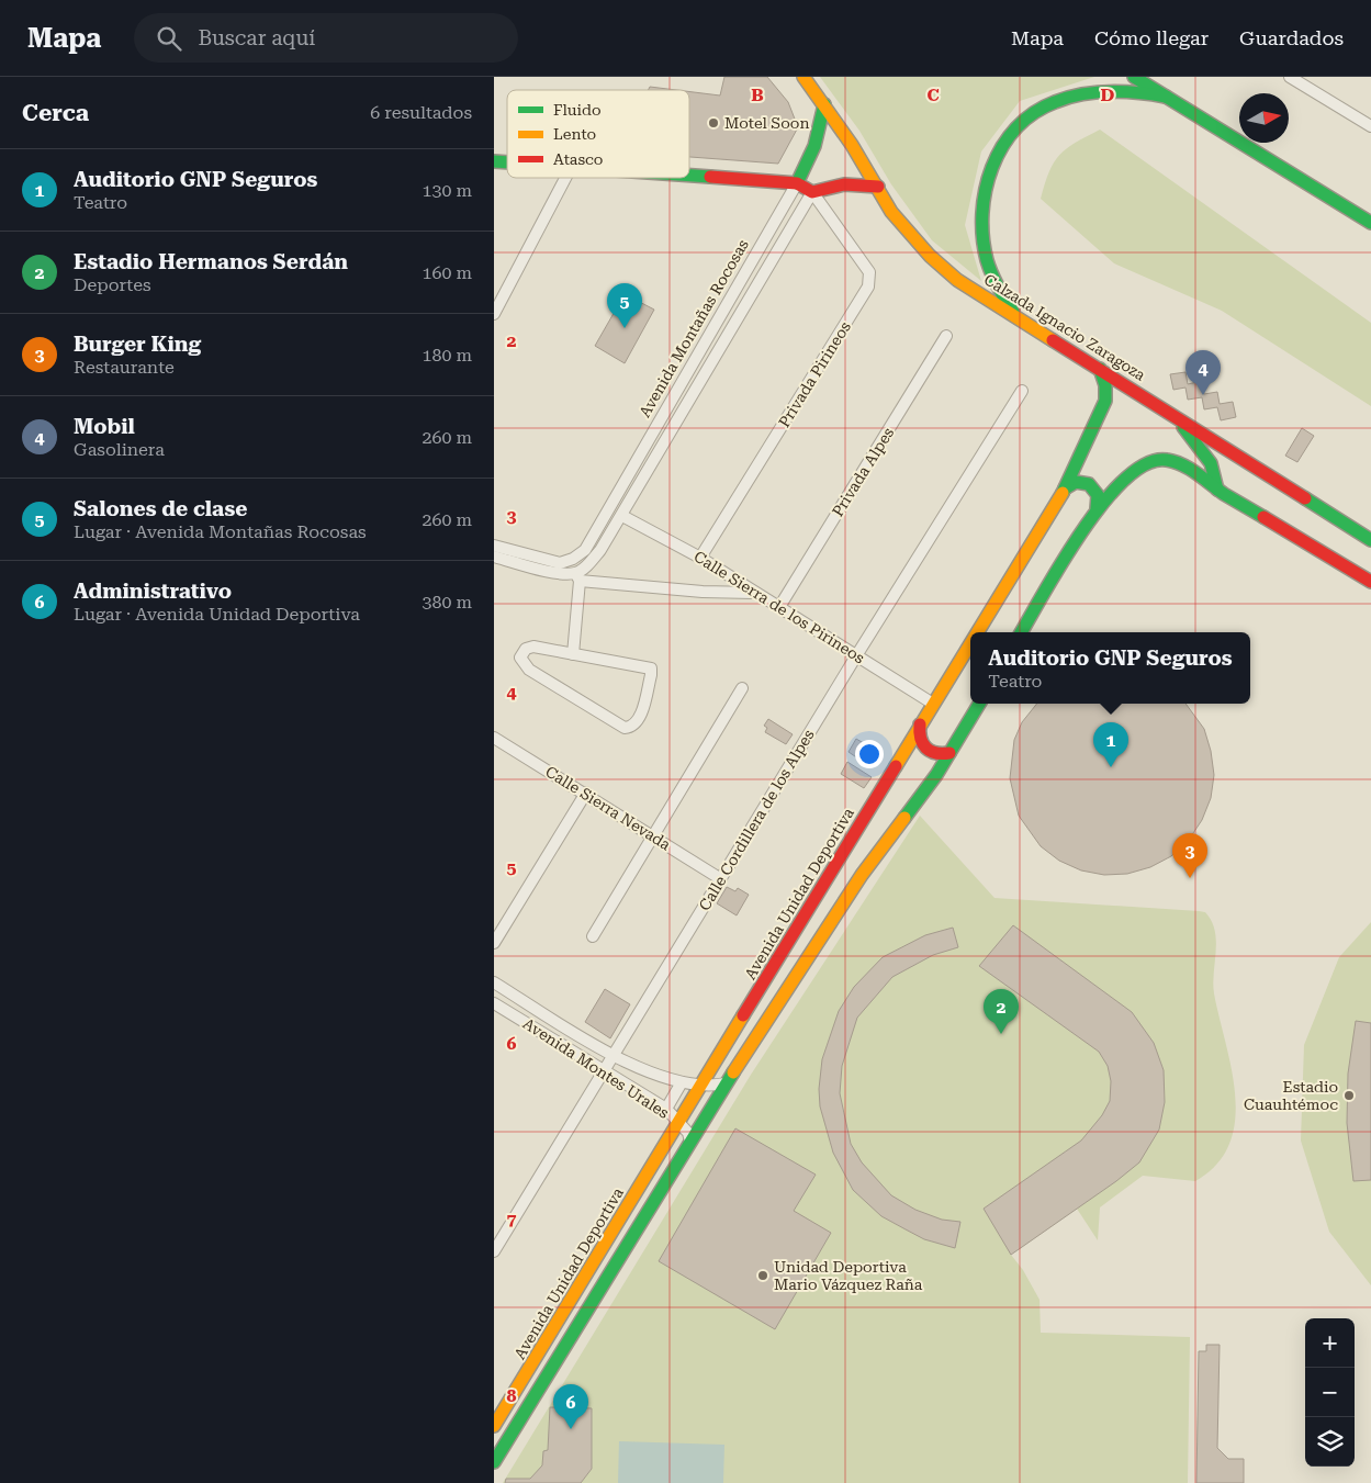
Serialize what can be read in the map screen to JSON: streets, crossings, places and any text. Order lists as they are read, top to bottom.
{
  "streets": {
    "street": [
      "Calzada Ignacio Zaragoza",
      "Avenida Montañas Rocosas",
      "Privada Pirineos",
      "Privada Alpes",
      "Calle Sierra de los Pirineos",
      "Calle Sierra Nevada",
      "Calle Cordillera de los Alpes",
      "Avenida Unidad Deportiva",
      "Avenida Montes Urales"
    ]
  },
  "crossings": [
    ["Calzada Ignacio Zaragoza", "Avenida Montañas Rocosas"],
    ["Calzada Ignacio Zaragoza", "Avenida Unidad Deportiva"],
    ["Privada Pirineos", "Calle Sierra de los Pirineos"],
    ["Privada Alpes", "Calle Sierra de los Pirineos"],
    ["Calle Sierra de los Pirineos", "Calle Cordillera de los Alpes"],
    ["Calle Sierra de los Pirineos", "Avenida Unidad Deportiva"],
    ["Calle Sierra Nevada", "Calle Cordillera de los Alpes"],
    ["Calle Cordillera de los Alpes", "Avenida Montes Urales"],
    ["Avenida Unidad Deportiva", "Avenida Montes Urales"]
  ],
  "places": ["Motel Soon", "Estadio Cuauhtémoc", "Unidad Deportiva Mario Vázquez Raña"],
  "legend": ["Fluido", "Lento", "Atasco"],
  "north": "right",
  "page": {
    "header": "Mapa",
    "search": "Buscar aquí",
    "nav": ["Mapa", "Cómo llegar", "Guardados"],
    "heading": ["Cerca", "6 resultados"],
    "list": [
      {
        "mark": "1",
        "name": "Auditorio GNP Seguros",
        "note": "Teatro",
        "value": "130 m"
      },
      {
        "mark": "2",
        "name": "Estadio Hermanos Serdán",
        "note": "Deportes",
        "value": "160 m"
      },
      {
        "mark": "3",
        "name": "Burger King",
        "note": "Restaurante",
        "value": "180 m"
      },
      {
        "mark": "4",
        "name": "Mobil",
        "note": "Gasolinera",
        "value": "260 m"
      },
      {
        "mark": "5",
        "name": "Salones de clase",
        "note": "Lugar · Avenida Montañas Rocosas",
        "value": "260 m"
      },
      {
        "mark": "6",
        "name": "Administrativo",
        "note": "Lugar · Avenida Unidad Deportiva",
        "value": "380 m"
      }
    ],
    "pins": [
      "5",
      "4",
      "1",
      "3",
      "2",
      "6"
    ],
    "popup": ["Auditorio GNP Seguros", "Teatro"],
    "map_buttons": ["+", "−"]
  },
  "grid": {
    "columns": ["B", "C", "D"],
    "rows": [
      "2",
      "3",
      "4",
      "5",
      "6",
      "7",
      "8"
    ]
  }
}
